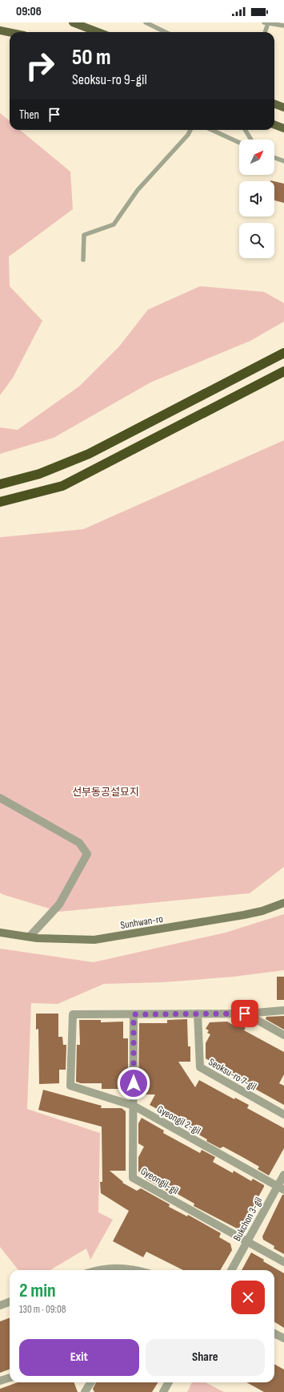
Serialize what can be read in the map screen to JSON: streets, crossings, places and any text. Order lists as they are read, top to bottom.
{
  "streets": {
    "main road": ["Sunhwan-ro"],
    "street": [
      "Seoksu-ro 7-gil",
      "Gyeongil 2-gil",
      "Gyeongil-gil",
      "Bukchon 3-gil"
    ]
  },
  "crossings": [
    ["Gyeongil 2-gil", "Gyeongil-gil"],
    ["Gyeongil 2-gil", "Bukchon 3-gil"],
    ["Gyeongil-gil", "Bukchon 3-gil"]
  ],
  "parks": ["선부동공설묘지"],
  "north": "top right",
  "page": {
    "status": "09:06",
    "turn": ["50 m", "Seoksu-ro 9-gil"],
    "then": "Then",
    "heading": ["2 min", "130 m · 09:08"],
    "buttons": ["Exit", "Share"]
  }
}
